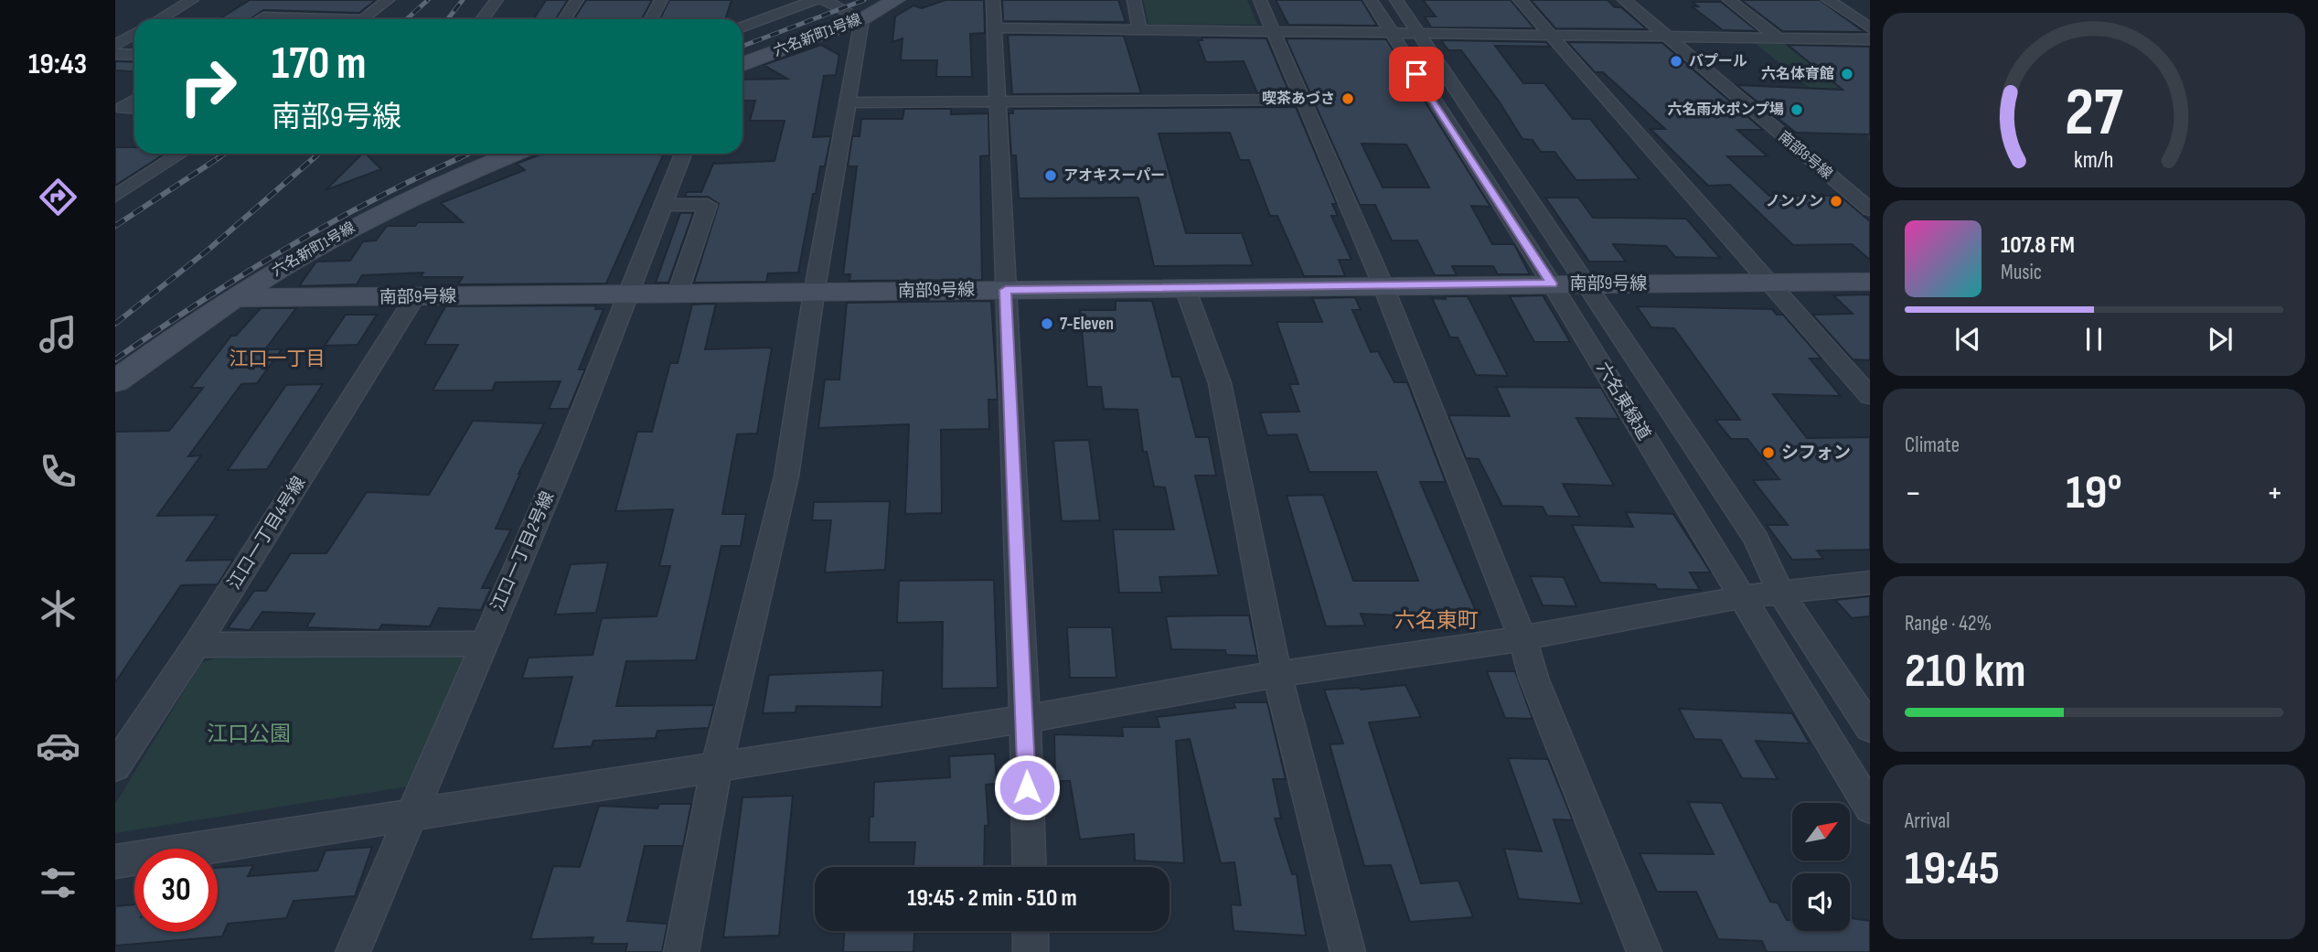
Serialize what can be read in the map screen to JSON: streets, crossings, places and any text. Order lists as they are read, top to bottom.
{
  "streets": {
    "street": [
      "六名新町1号線",
      "南部8号線",
      "南部9号線",
      "六名東緑道",
      "江口一丁目4号線",
      "江口一丁目2号線"
    ]
  },
  "crossings": [
    ["六名新町1号線", "南部9号線"],
    ["南部9号線", "六名東緑道"],
    ["南部9号線", "江口一丁目4号線"],
    ["南部9号線", "江口一丁目2号線"]
  ],
  "districts": ["江口一丁目", "六名東町"],
  "parks": ["江口公園"],
  "places": [
    "バプール",
    "六名体育館",
    "喫茶あづさ",
    "六名雨水ポンプ場",
    "アオキスーパー",
    "ノンノン",
    "7-Eleven",
    "シフォン"
  ],
  "north": "top right",
  "page": {
    "tabs": "19:43",
    "turn": ["170 m", "南部9号線"],
    "song": ["107.8 FM", "Music"],
    "tile": [
      "Climate",
      ["Range · 42%", "210 km"],
      ["Arrival", "19:45"]
    ],
    "heat": ["−", "19°", "+"],
    "limit": "30",
    "trip": "19:45 · 2 min · 510 m",
    "gauge": ["27", "km/h"]
  }
}
